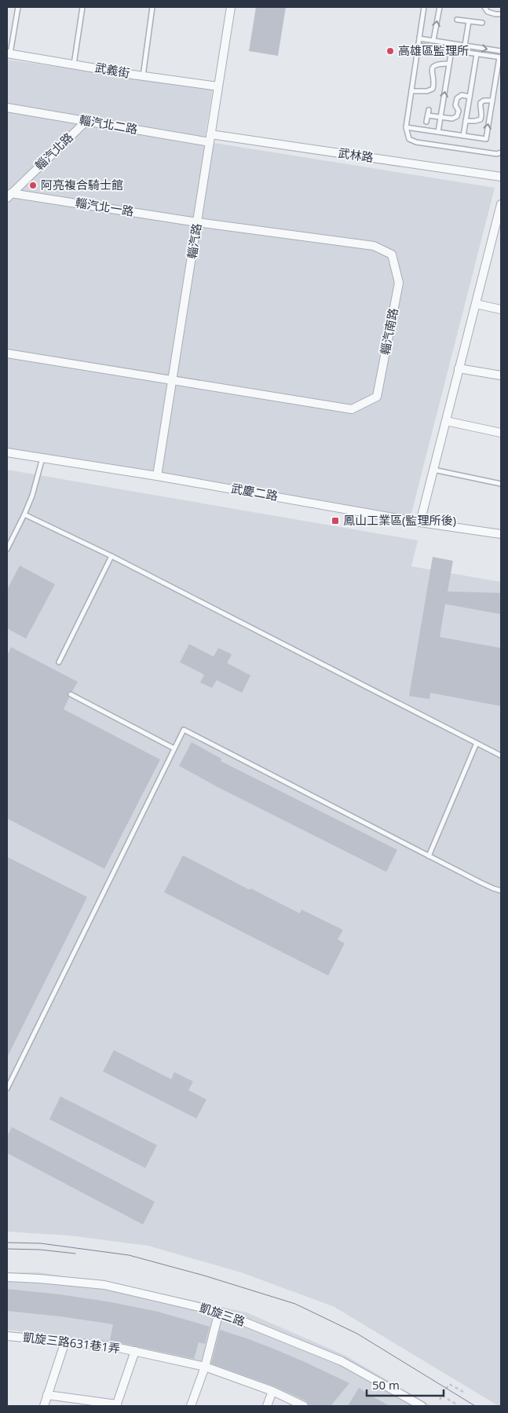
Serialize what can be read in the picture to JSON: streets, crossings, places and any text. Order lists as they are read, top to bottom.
{
  "streets": {
    "street": [
      "武義街",
      "輜汽北二路",
      "輜汽北路",
      "武林路",
      "輜汽北一路",
      "輜汽路",
      "輜汽南路",
      "武慶二路",
      "凱旋三路",
      "凱旋三路631巷1弄"
    ]
  },
  "crossings": [
    ["武義街", "輜汽路"],
    ["輜汽北二路", "輜汽北路"],
    ["輜汽北二路", "武林路"],
    ["輜汽北二路", "輜汽路"],
    ["輜汽北路", "輜汽北一路"],
    ["武林路", "輜汽路"],
    ["輜汽北一路", "輜汽路"],
    ["輜汽北一路", "輜汽南路"],
    ["輜汽路", "輜汽南路"],
    ["輜汽路", "武慶二路"]
  ],
  "places": {
    "other": ["高雄區監理所", "阿亮複合騎士館"],
    "transit": ["鳳山工業區(監理所後)"]
  },
  "scale_bar": "50 m"
}
